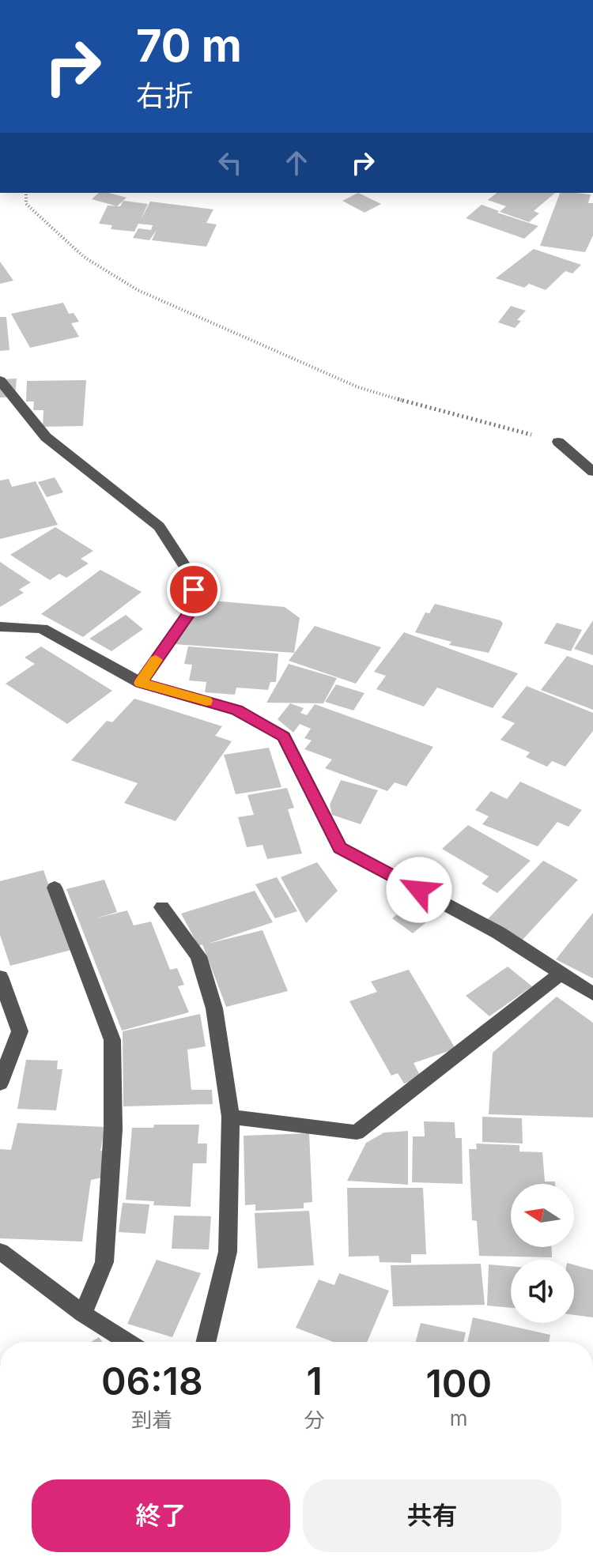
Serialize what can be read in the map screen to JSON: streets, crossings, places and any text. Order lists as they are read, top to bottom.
{
  "north": "left",
  "page": {
    "turn": ["70 m", "右折"],
    "eta": [
      "06:18",
      "到着",
      "1",
      "分",
      "100",
      "m"
    ],
    "buttons": ["終了", "共有"]
  }
}
